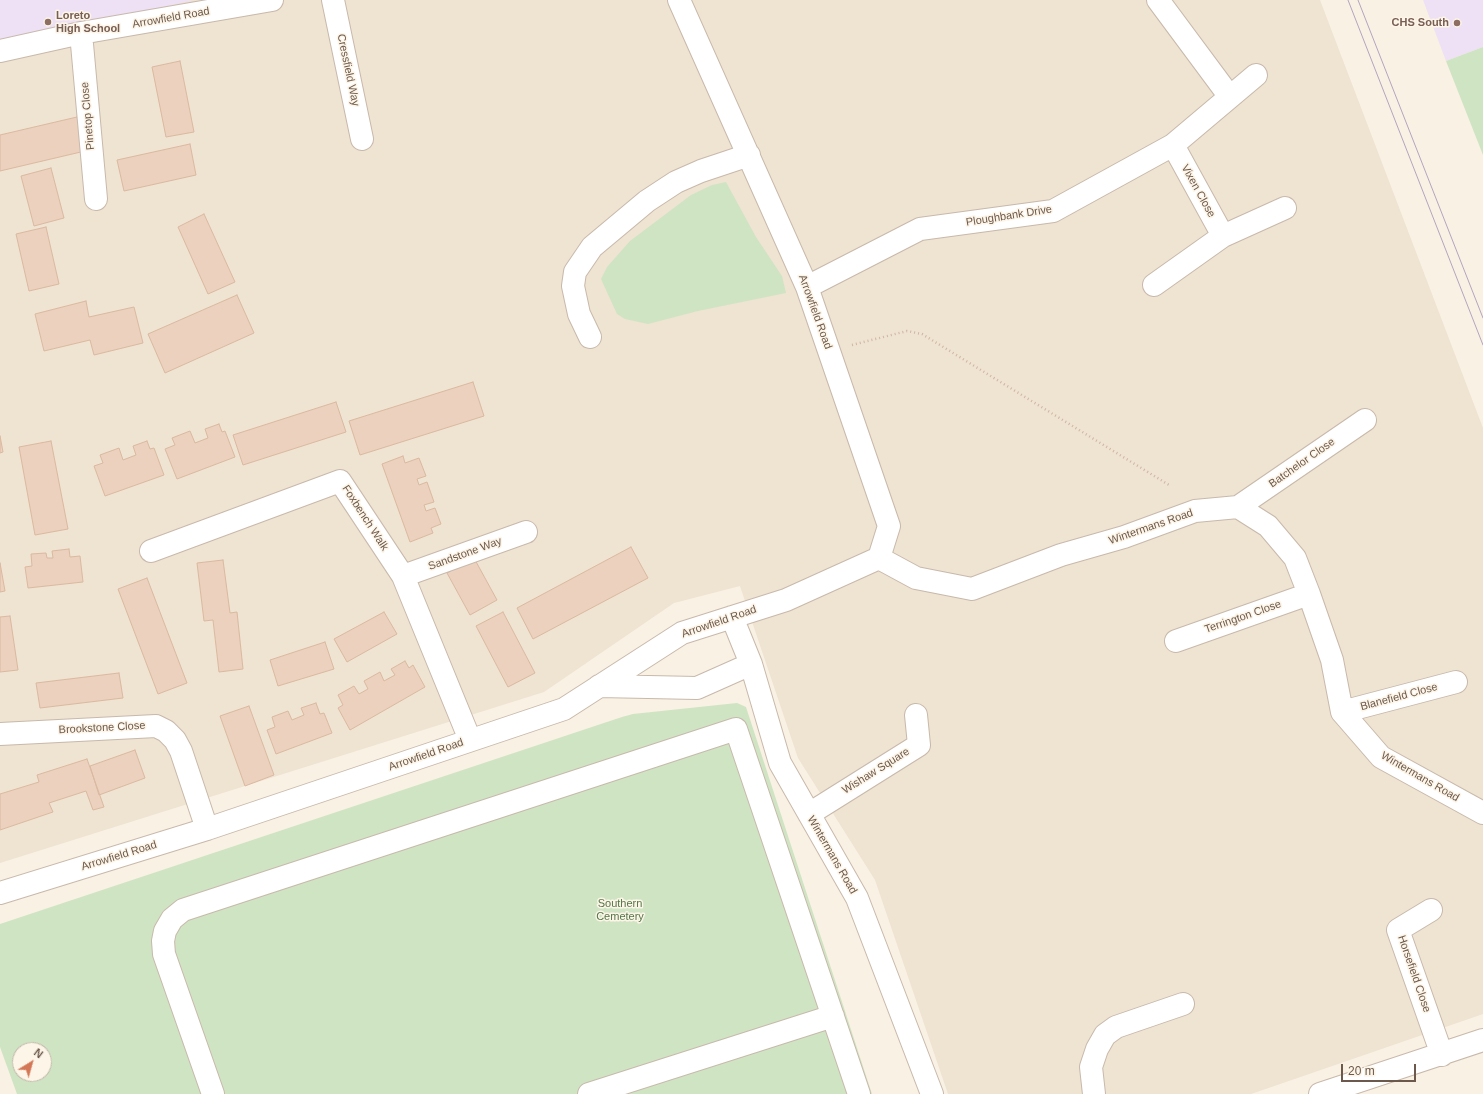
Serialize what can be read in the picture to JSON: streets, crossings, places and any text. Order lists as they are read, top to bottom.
{
  "streets": {
    "street": [
      "Arrowfield Road",
      "Cressfield Way",
      "Pinetop Close",
      "Vixen Close",
      "Ploughbank Drive",
      "Batchelor Close",
      "Foxbench Walk",
      "Wintermans Road",
      "Sandstone Way",
      "Terrington Close",
      "Blanefield Close",
      "Brookstone Close",
      "Wishaw Square",
      "Horsefield Close"
    ]
  },
  "crossings": [
    ["Arrowfield Road", "Pinetop Close"],
    ["Arrowfield Road", "Ploughbank Drive"],
    ["Arrowfield Road", "Foxbench Walk"],
    ["Arrowfield Road", "Wintermans Road"],
    ["Arrowfield Road", "Brookstone Close"],
    ["Vixen Close", "Ploughbank Drive"],
    ["Batchelor Close", "Wintermans Road"],
    ["Foxbench Walk", "Sandstone Way"],
    ["Wintermans Road", "Blanefield Close"],
    ["Wintermans Road", "Wishaw Square"]
  ],
  "parks": ["Southern Cemetery"],
  "places": ["Loreto High School", "CHS South"],
  "scale_bar": "20 m",
  "north": "top right"
}
